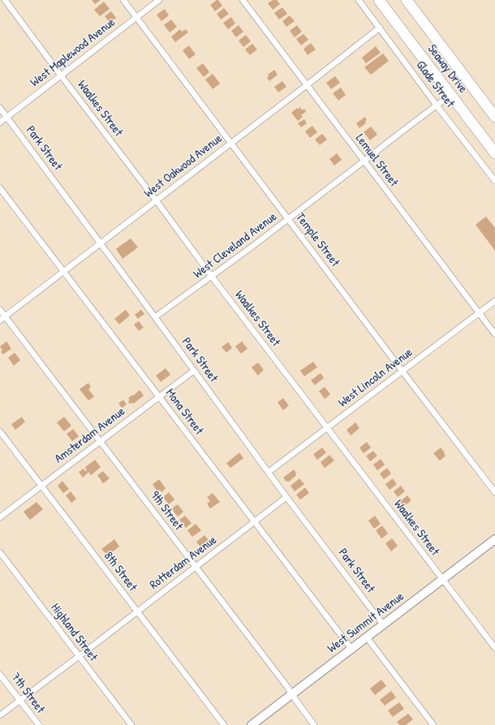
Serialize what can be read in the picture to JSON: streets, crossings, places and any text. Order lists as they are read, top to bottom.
{
  "streets": {
    "highway": ["Seaway Drive"],
    "street": [
      "West Maplewood Avenue",
      "Glade Street",
      "Waalkes Street",
      "Park Street",
      "Lemuel Street",
      "West Oakwood Avenue",
      "Temple Street",
      "West Cleveland Avenue",
      "West Lincoln Avenue",
      "Mona Street",
      "Amsterdam Avenue",
      "9th Street",
      "Rotterdam Avenue",
      "8th Street",
      "West Summit Avenue",
      "Highland Street",
      "7th Street"
    ]
  },
  "crossings": [
    ["West Maplewood Avenue", "Waalkes Street"],
    ["West Maplewood Avenue", "Park Street"],
    ["West Maplewood Avenue", "Temple Street"],
    ["Seaway Drive", "West Cleveland Avenue"],
    ["Glade Street", "West Oakwood Avenue"],
    ["Glade Street", "West Cleveland Avenue"],
    ["Waalkes Street", "West Oakwood Avenue"],
    ["Waalkes Street", "West Cleveland Avenue"],
    ["Waalkes Street", "West Lincoln Avenue"],
    ["Waalkes Street", "West Summit Avenue"],
    ["Park Street", "West Oakwood Avenue"],
    ["Park Street", "West Cleveland Avenue"],
    ["Park Street", "West Lincoln Avenue"],
    ["Park Street", "Amsterdam Avenue"],
    ["Park Street", "Rotterdam Avenue"],
    ["Park Street", "West Summit Avenue"],
    ["Lemuel Street", "West Oakwood Avenue"],
    ["Lemuel Street", "West Cleveland Avenue"],
    ["Lemuel Street", "West Lincoln Avenue"],
    ["West Oakwood Avenue", "Temple Street"],
    ["West Oakwood Avenue", "Mona Street"],
    ["West Oakwood Avenue", "9th Street"],
    ["Temple Street", "West Cleveland Avenue"],
    ["Temple Street", "West Lincoln Avenue"],
    ["Mona Street", "Amsterdam Avenue"],
    ["Mona Street", "Rotterdam Avenue"],
    ["Mona Street", "West Summit Avenue"],
    ["Amsterdam Avenue", "9th Street"],
    ["Amsterdam Avenue", "8th Street"],
    ["9th Street", "Rotterdam Avenue"],
    ["9th Street", "West Summit Avenue"],
    ["Rotterdam Avenue", "8th Street"],
    ["Rotterdam Avenue", "Highland Street"],
    ["Rotterdam Avenue", "7th Street"]
  ]
}
